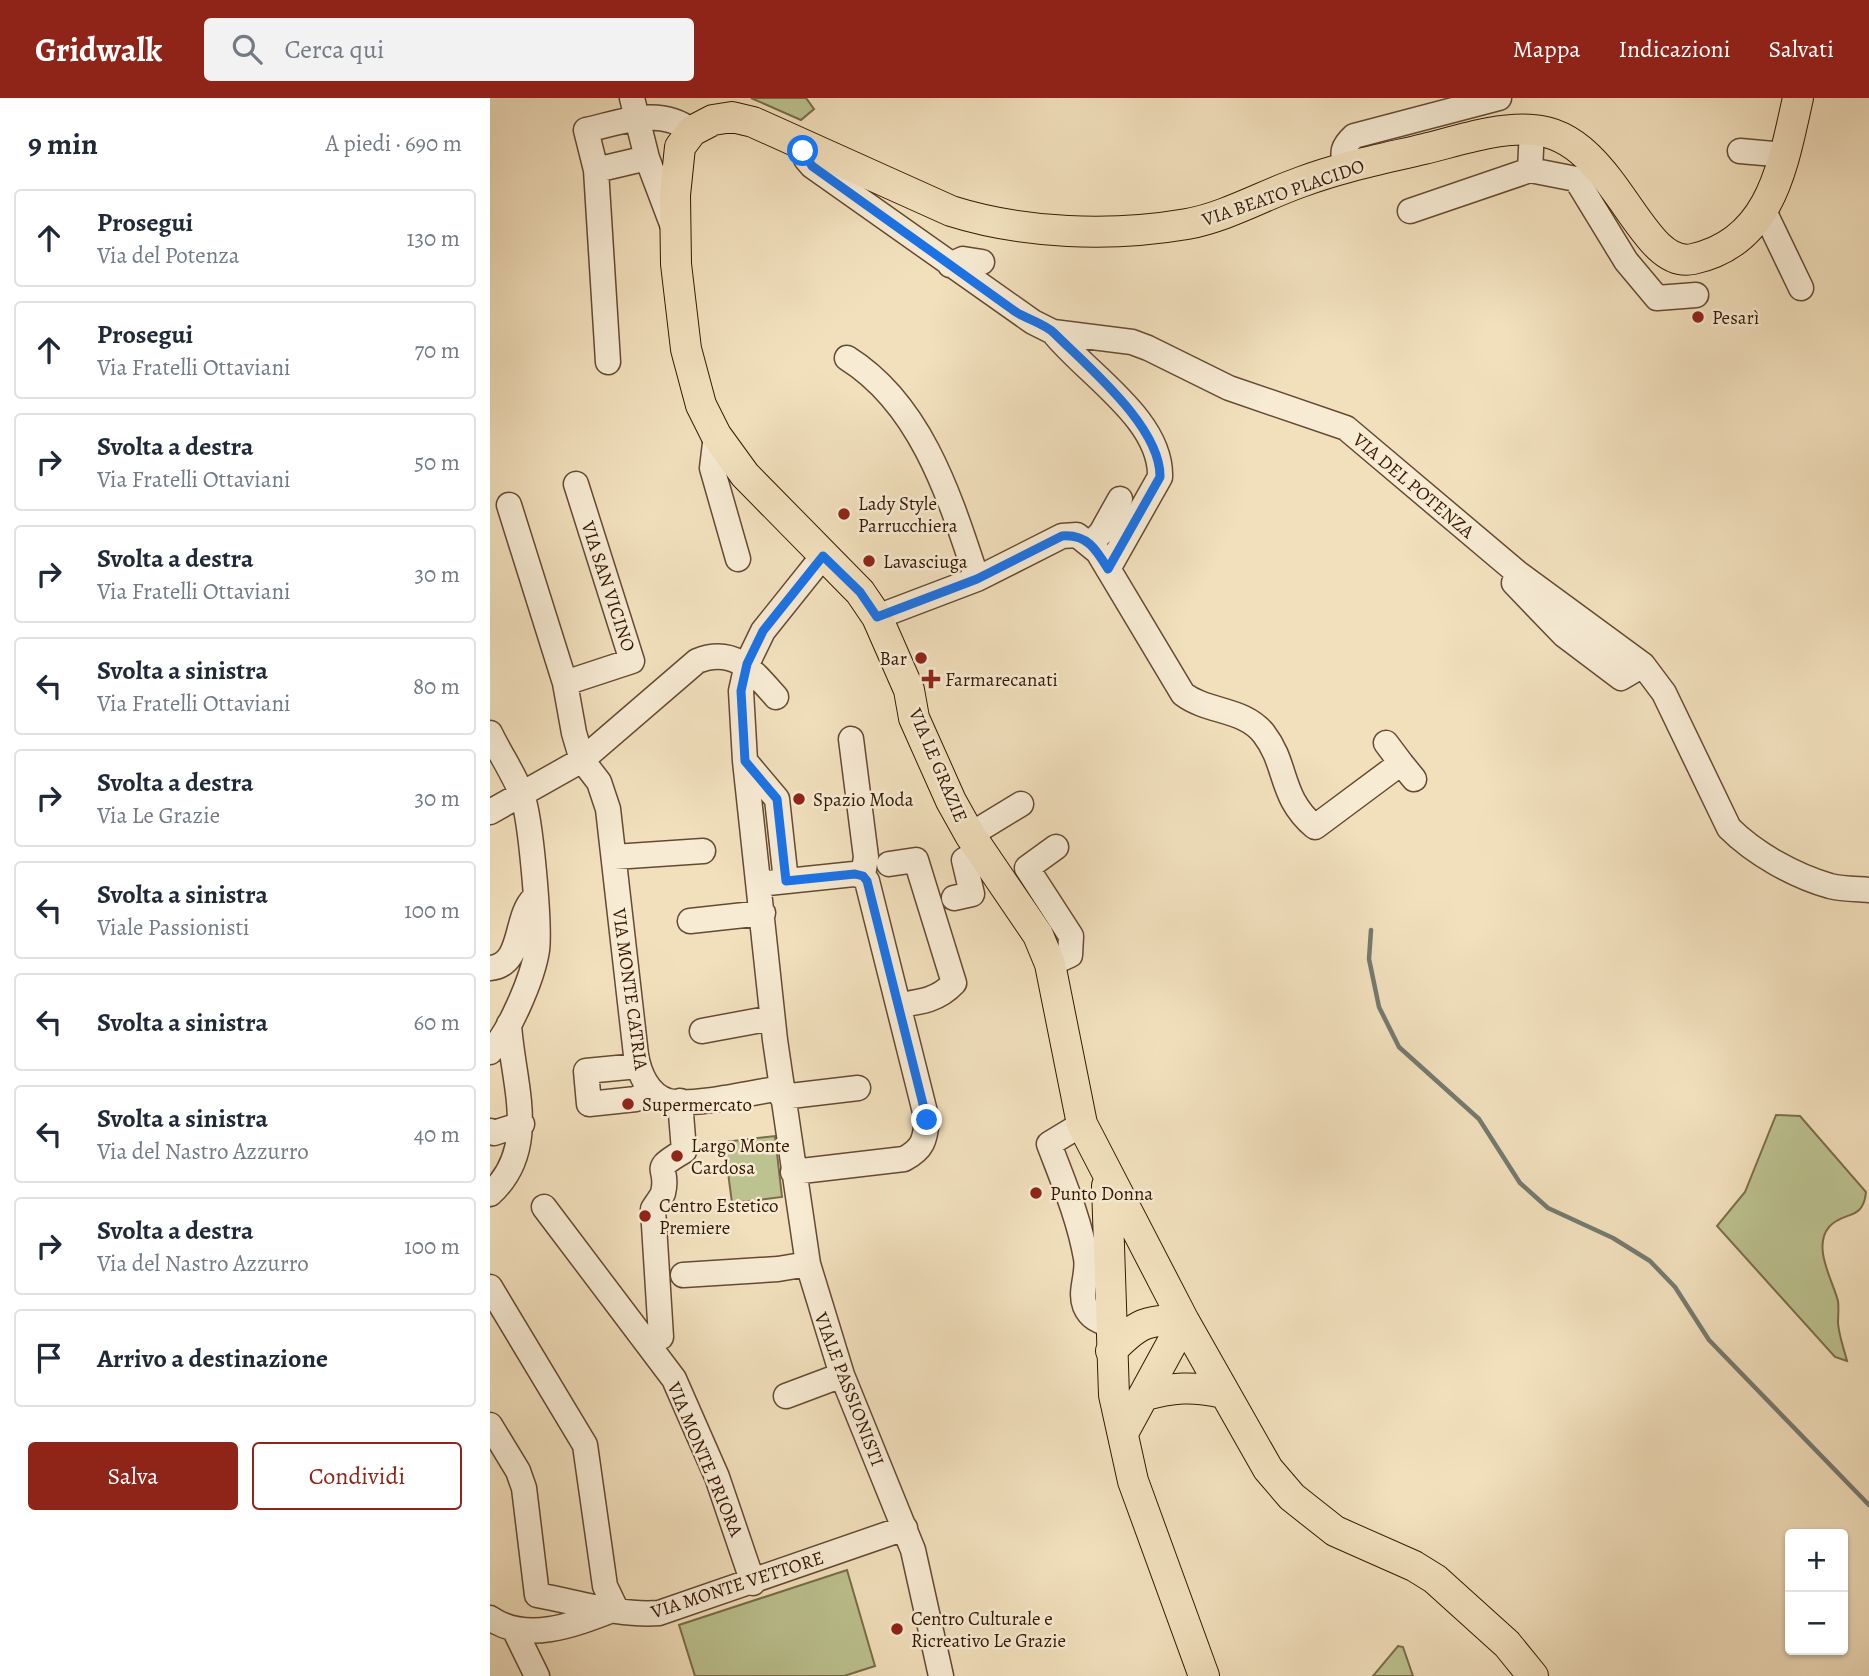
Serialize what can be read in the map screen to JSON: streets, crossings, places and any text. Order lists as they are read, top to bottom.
{
  "streets": {
    "main road": ["VIA BEATO PLACIDO", "VIA LE GRAZIE"],
    "street": [
      "VIA DEL POTENZA",
      "VIA SAN VICINO",
      "VIA MONTE CATRIA",
      "VIALE PASSIONISTI",
      "VIA MONTE PRIORA",
      "VIA MONTE VETTORE"
    ]
  },
  "crossings": [
    ["VIA BEATO PLACIDO", "VIA DEL POTENZA"],
    ["VIA BEATO PLACIDO", "VIA LE GRAZIE"],
    ["VIA LE GRAZIE", "VIALE PASSIONISTI"],
    ["VIA MONTE CATRIA", "VIALE PASSIONISTI"],
    ["VIALE PASSIONISTI", "VIA MONTE VETTORE"],
    ["VIA MONTE PRIORA", "VIA MONTE VETTORE"]
  ],
  "places": {
    "other": [
      "Pesarì",
      "Lady Style Parrucchiera",
      "Lavasciuga",
      "Bar",
      "Spazio Moda",
      "Supermercato",
      "Largo Monte Cardosa",
      "Punto Donna",
      "Centro Estetico Premiere",
      "Centro Culturale e Ricreativo Le Grazie"
    ],
    "health": ["Farmarecanati"]
  },
  "page": {
    "header": "Gridwalk",
    "search": "Cerca qui",
    "nav": ["Mappa", "Indicazioni", "Salvati"],
    "heading": ["9 min", "A piedi · 690 m"],
    "list": [
      ["Prosegui", "Via del Potenza", "130 m"],
      ["Prosegui", "Via Fratelli Ottaviani", "70 m"],
      ["Svolta a destra", "Via Fratelli Ottaviani", "50 m"],
      ["Svolta a destra", "Via Fratelli Ottaviani", "30 m"],
      ["Svolta a sinistra", "Via Fratelli Ottaviani", "80 m"],
      ["Svolta a destra", "Via Le Grazie", "30 m"],
      ["Svolta a sinistra", "Viale Passionisti", "100 m"],
      ["Svolta a sinistra", "60 m"],
      ["Svolta a sinistra", "Via del Nastro Azzurro", "40 m"],
      ["Svolta a destra", "Via del Nastro Azzurro", "100 m"],
      "Arrivo a destinazione"
    ],
    "buttons": ["Salva", "Condividi"],
    "map_buttons": ["+", "−"]
  }
}
